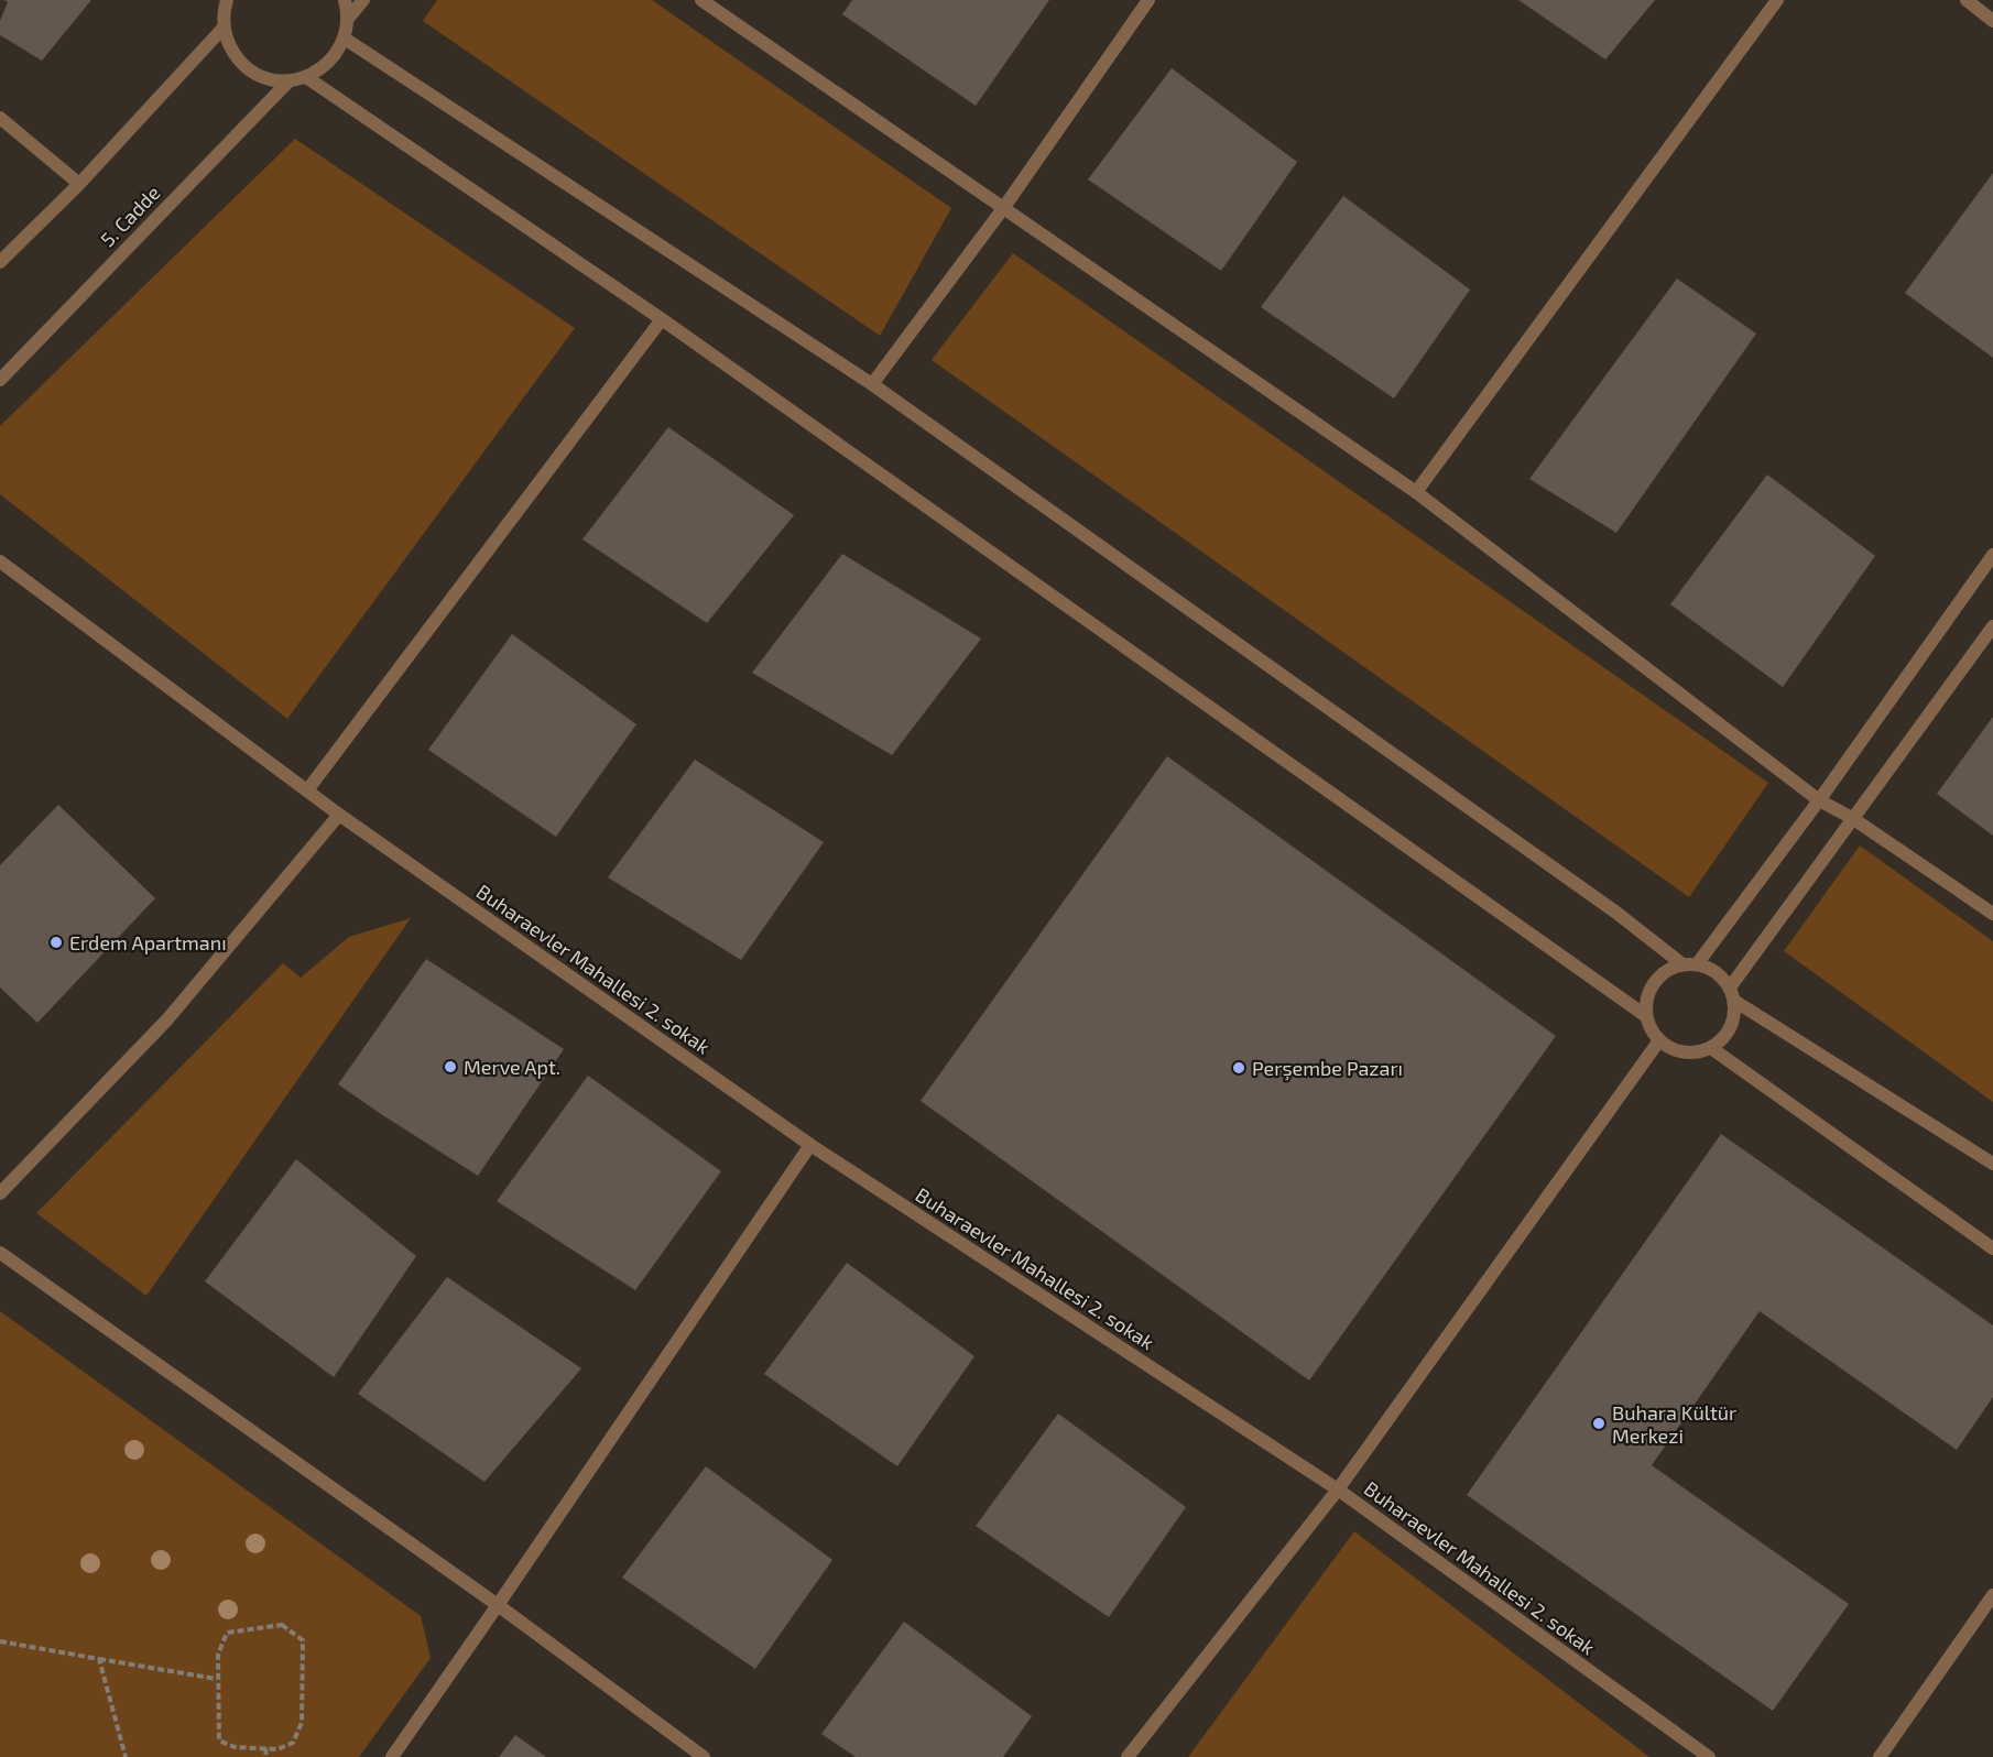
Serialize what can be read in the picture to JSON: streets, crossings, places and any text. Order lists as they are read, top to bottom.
{
  "streets": {
    "street": ["5. Cadde", "Buharaevler Mahallesi 2. sokak"]
  },
  "places": [
    "Erdem Apartmanı",
    "Merve Apt.",
    "Perşembe Pazarı",
    "Buhara Kültür Merkezi"
  ]
}
